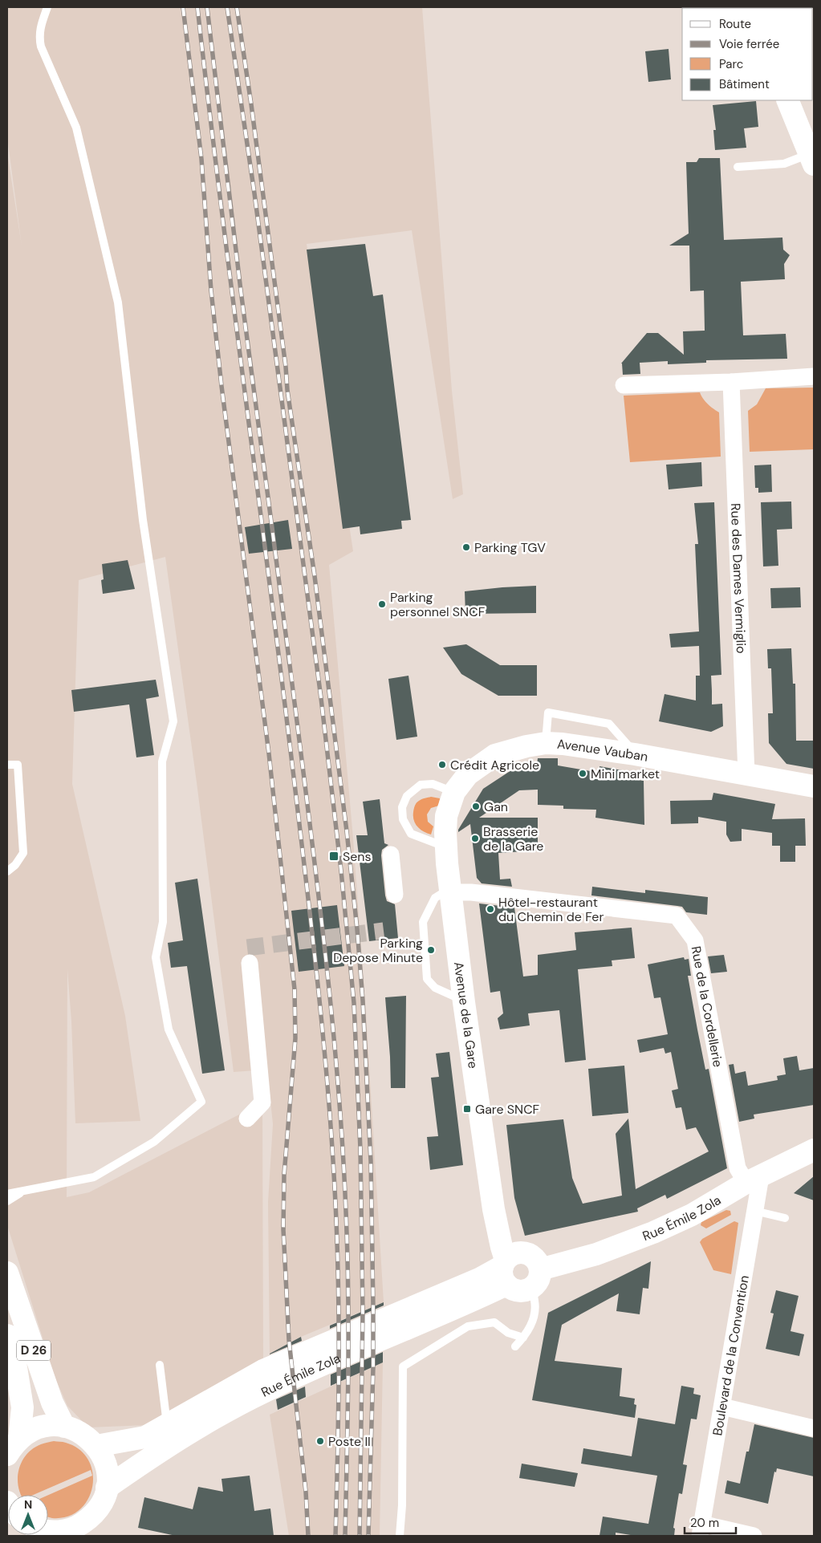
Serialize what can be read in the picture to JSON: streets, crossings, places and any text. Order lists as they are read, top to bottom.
{
  "streets": {
    "main road": [
      "Avenue Vauban",
      "Avenue de la Gare",
      "Rue Émile Zola",
      "D 26"
    ],
    "street": ["Rue des Dames Vermiglio", "Rue de la Cordellerie", "Boulevard de la Convention"]
  },
  "crossings": [
    ["Rue des Dames Vermiglio", "Avenue Vauban"],
    ["Avenue Vauban", "Avenue de la Gare"],
    ["Rue de la Cordellerie", "Avenue de la Gare"],
    ["Rue de la Cordellerie", "Rue Émile Zola"],
    ["Rue de la Cordellerie", "Boulevard de la Convention"],
    ["Avenue de la Gare", "Rue Émile Zola"],
    ["Rue Émile Zola", "Boulevard de la Convention"]
  ],
  "places": {
    "other": [
      "Parking TGV",
      "Parking personnel SNCF",
      "Crédit Agricole",
      "Mini market",
      "Gan",
      "Brasserie de la Gare",
      "Hôtel-restaurant du Chemin de Fer",
      "Parking Depose Minute",
      "Poste II"
    ],
    "transit": ["Sens", "Gare SNCF"]
  },
  "legend": [
    "Route",
    "Voie ferrée",
    "Parc",
    "Bâtiment"
  ],
  "scale_bar": "20 m",
  "north": "top"
}
